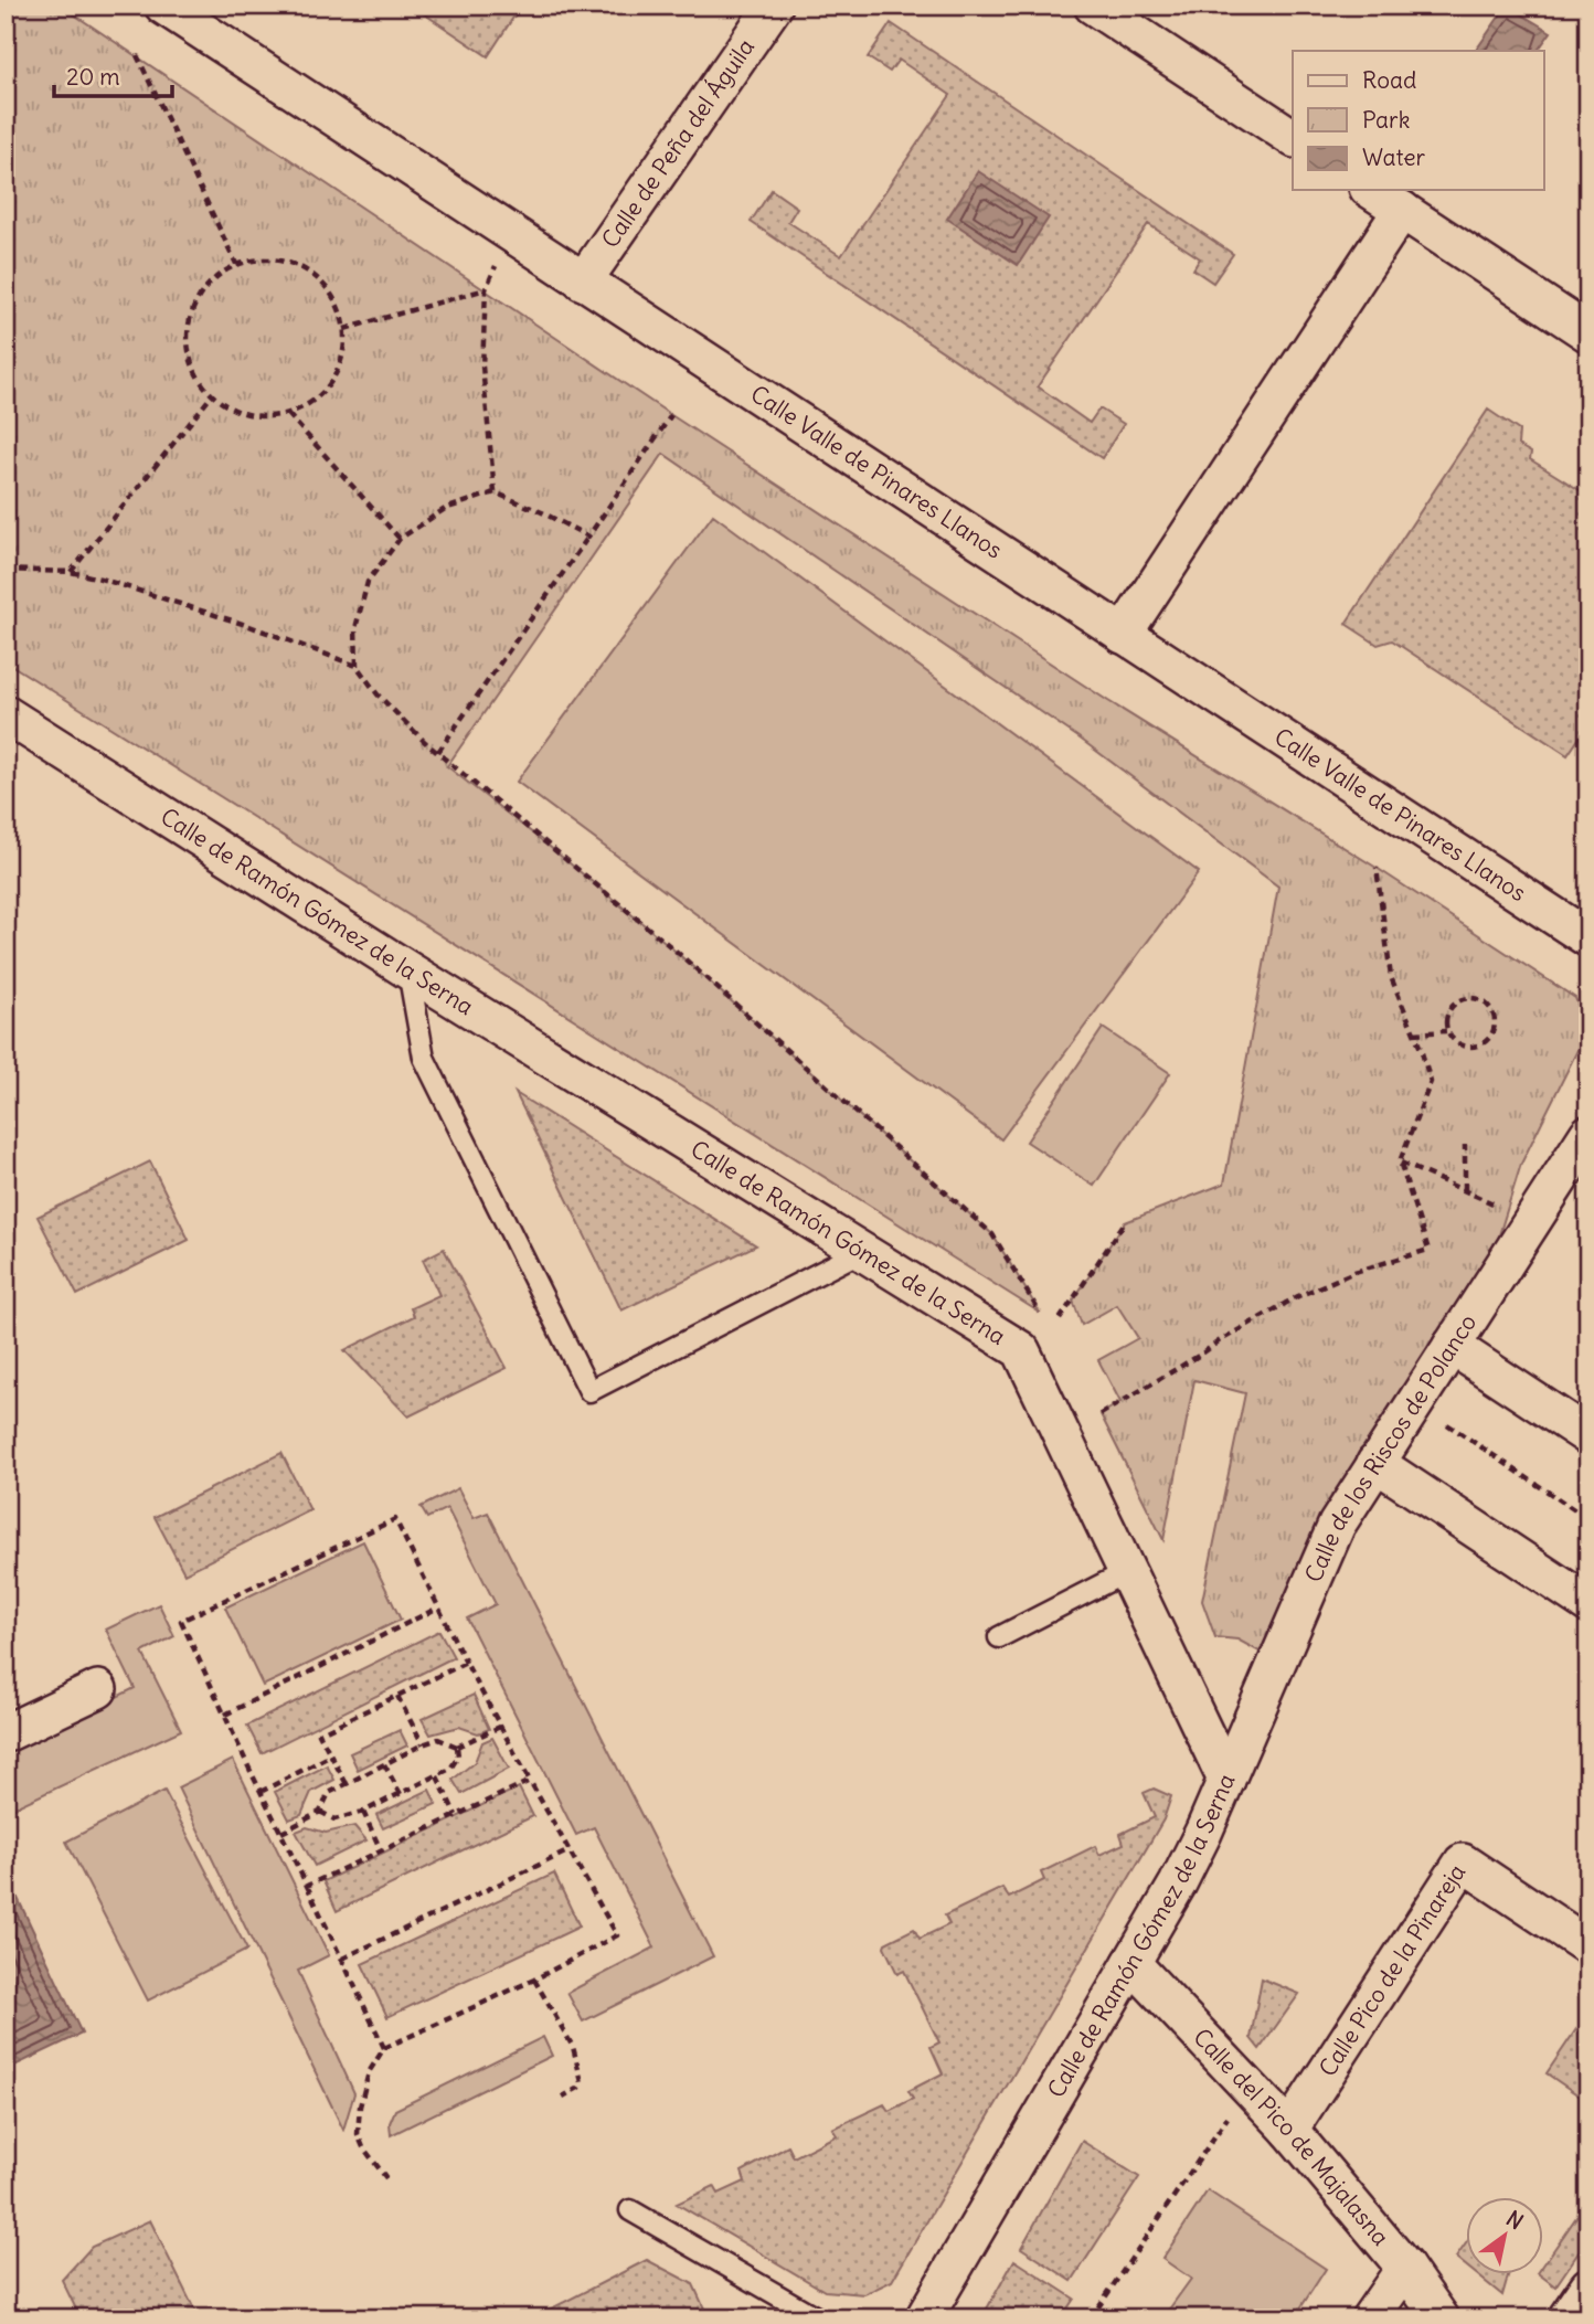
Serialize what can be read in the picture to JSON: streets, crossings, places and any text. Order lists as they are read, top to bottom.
{
  "streets": {
    "street": [
      "Calle de Peña del Águila",
      "Calle Valle de Pinares Llanos",
      "Calle de Ramón Gómez de la Serna",
      "Calle de los Riscos de Polanco",
      "Calle Pico de la Pinareja",
      "Calle del Pico de Majalasna"
    ]
  },
  "crossings": [
    ["Calle de Peña del Águila", "Calle Valle de Pinares Llanos"],
    ["Calle de Ramón Gómez de la Serna", "Calle de los Riscos de Polanco"],
    ["Calle de Ramón Gómez de la Serna", "Calle del Pico de Majalasna"],
    ["Calle Pico de la Pinareja", "Calle del Pico de Majalasna"]
  ],
  "legend": ["Road", "Park", "Water"],
  "scale_bar": "20 m",
  "north": "top right"
}
